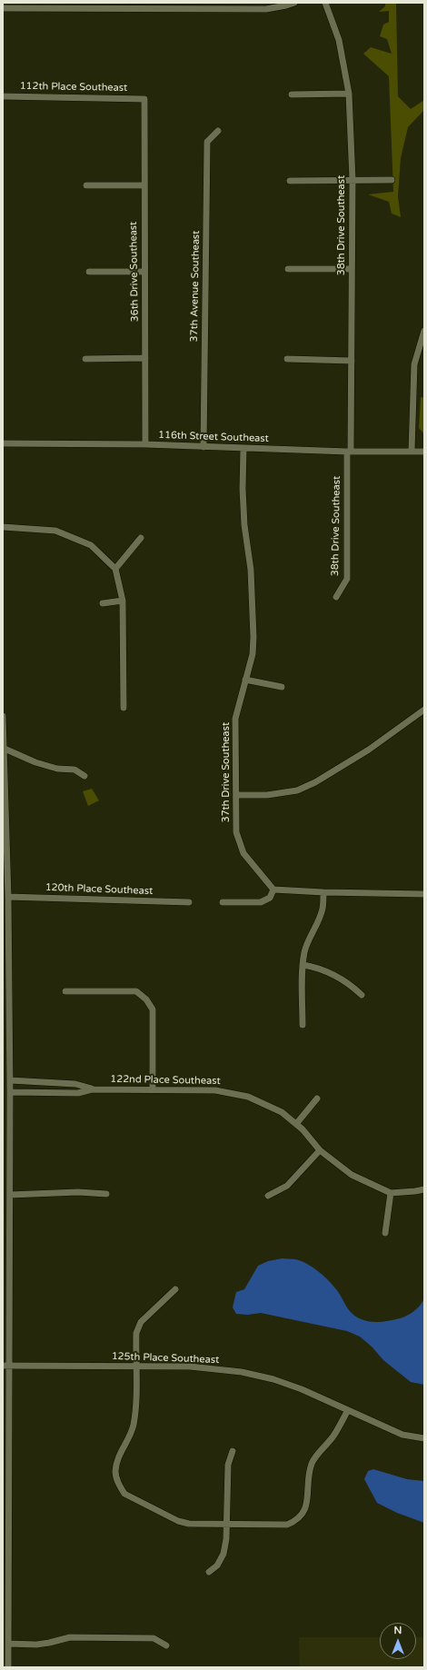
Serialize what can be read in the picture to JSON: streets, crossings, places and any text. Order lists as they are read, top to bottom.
{
  "streets": {
    "street": [
      "112th Place Southeast",
      "38th Drive Southeast",
      "36th Drive Southeast",
      "37th Avenue Southeast",
      "116th Street Southeast",
      "37th Drive Southeast",
      "120th Place Southeast",
      "122nd Place Southeast",
      "125th Place Southeast"
    ]
  },
  "crossings": [
    ["112th Place Southeast", "36th Drive Southeast"],
    ["38th Drive Southeast", "116th Street Southeast"],
    ["36th Drive Southeast", "116th Street Southeast"],
    ["37th Avenue Southeast", "116th Street Southeast"],
    ["116th Street Southeast", "37th Drive Southeast"]
  ],
  "north": "top"
}
